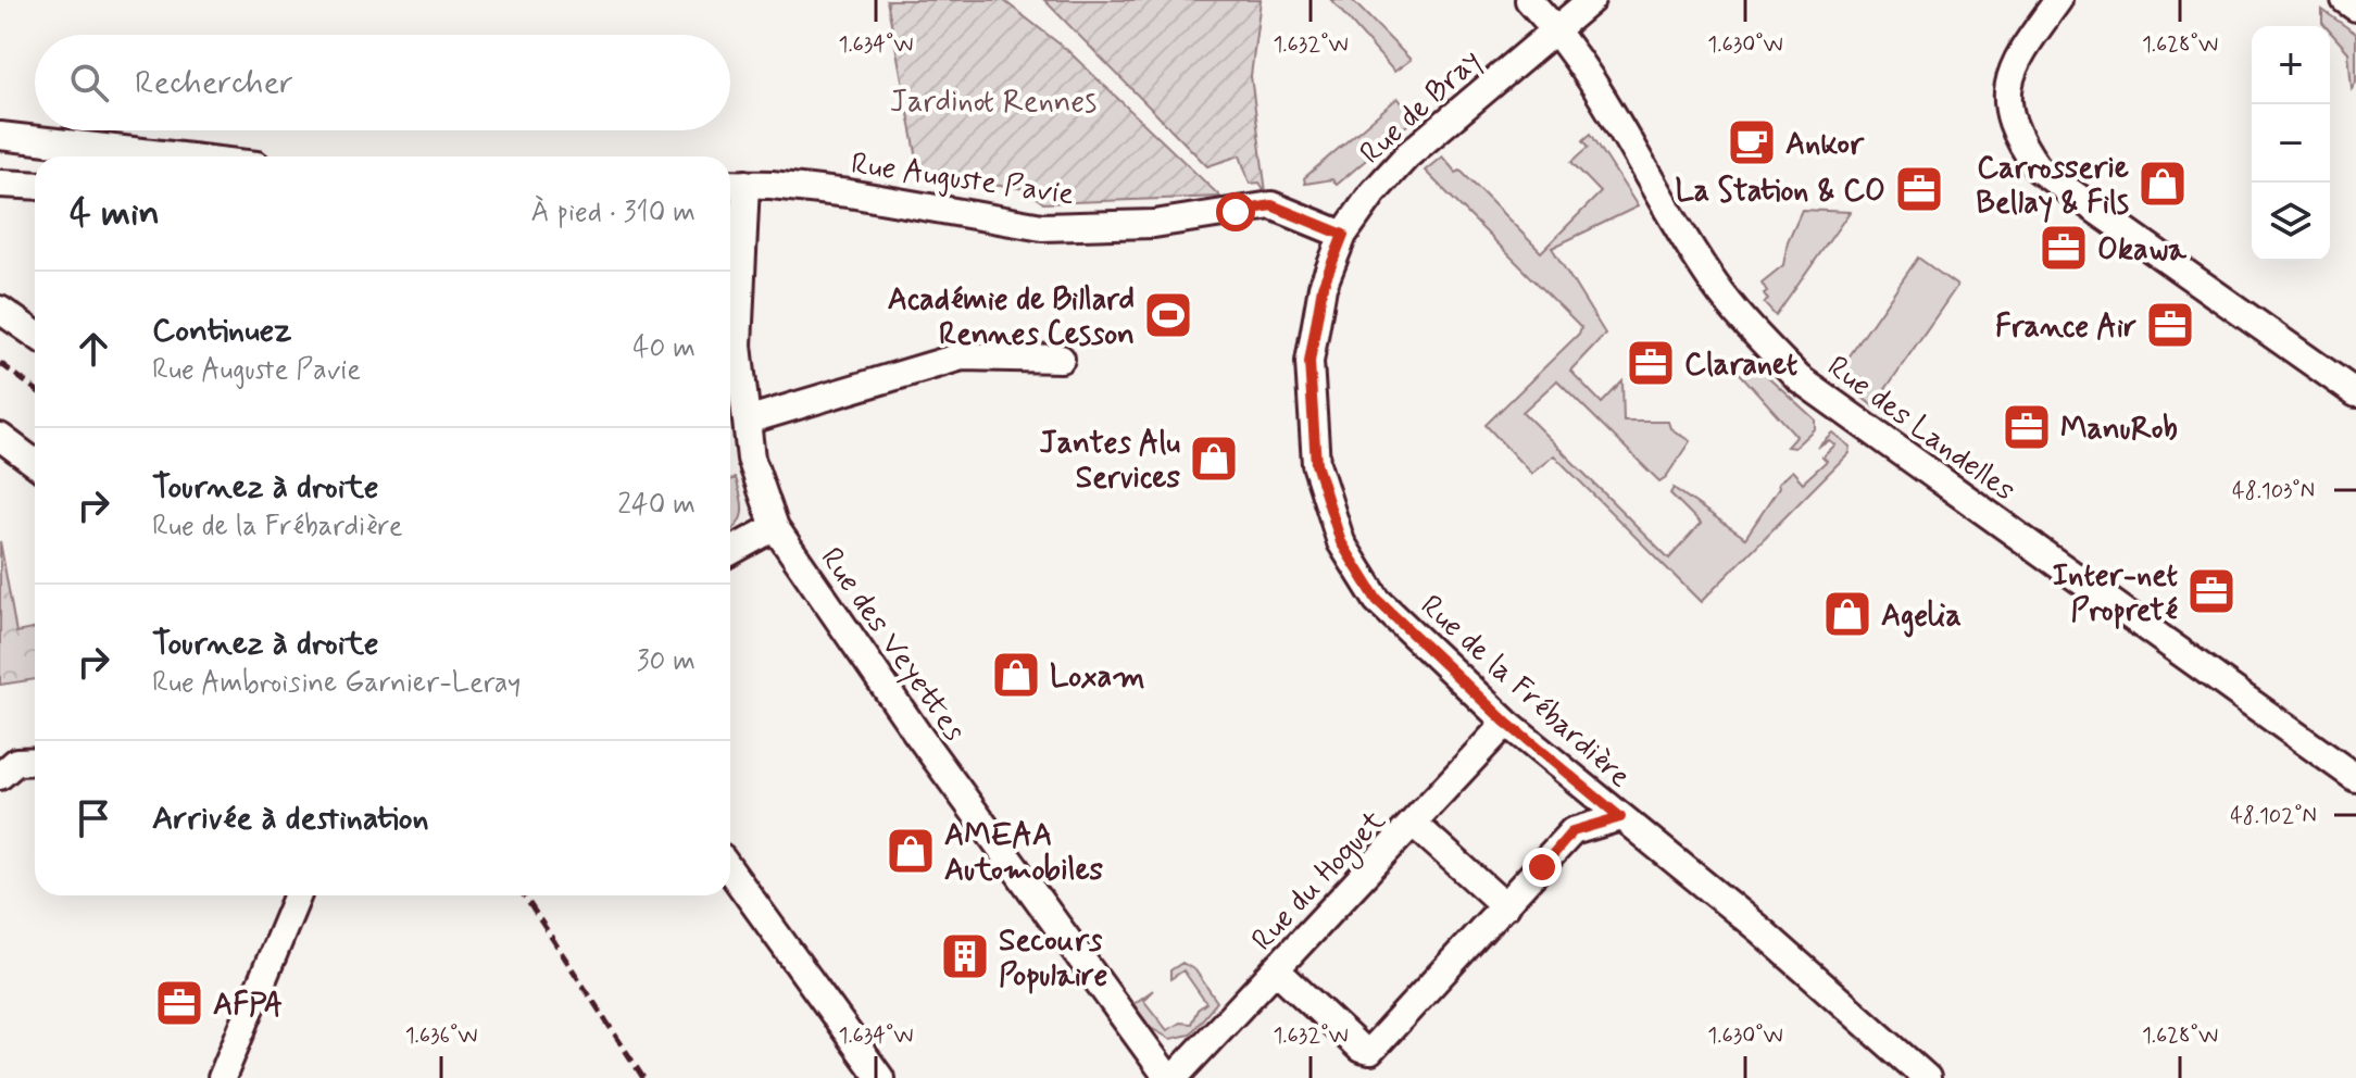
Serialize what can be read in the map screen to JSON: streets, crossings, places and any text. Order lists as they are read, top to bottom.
{
  "streets": {
    "street": [
      "Rue de Bray",
      "Rue Auguste Pavie",
      "Rue des Landelles",
      "Rue des Veyettes",
      "Rue de la Frébardière",
      "Rue du Hoguet"
    ]
  },
  "crossings": [
    ["Rue de Bray", "Rue Auguste Pavie"],
    ["Rue de Bray", "Rue des Landelles"],
    ["Rue de Bray", "Rue de la Frébardière"],
    ["Rue Auguste Pavie", "Rue des Veyettes"],
    ["Rue Auguste Pavie", "Rue de la Frébardière"],
    ["Rue des Veyettes", "Rue du Hoguet"],
    ["Rue de la Frébardière", "Rue du Hoguet"]
  ],
  "parks": ["Jardinot Rennes"],
  "places": {
    "cafe": ["Ankor"],
    "shop": [
      "Carrosserie Bellay & Fils",
      "Jantes Alu Services",
      "Agelia",
      "Loxam",
      "AMEAA Automobiles"
    ],
    "office": [
      "La Station & CO",
      "Okawa",
      "France Air",
      "Claranet",
      "ManuRob",
      "Inter-net Propreté",
      "AFPA"
    ],
    "sports": ["Académie de Billard Rennes Cesson"],
    "building": ["Secours Populaire"]
  },
  "page": {
    "map_buttons": ["+", "−"],
    "search": "Rechercher",
    "heading": ["4 min", "À pied · 310 m"],
    "list": [
      ["Continuez", "Rue Auguste Pavie", "40 m"],
      ["Tournez à droite", "Rue de la Frébardière", "240 m"],
      ["Tournez à droite", "Rue Ambroisine Garnier-Leray", "30 m"],
      "Arrivée à destination"
    ]
  },
  "coordinates": [
    "1.634°W",
    "1.632°W",
    "1.630°W",
    "1.628°W",
    "48.103°N",
    "48.102°N",
    "1.636°W"
  ]
}
